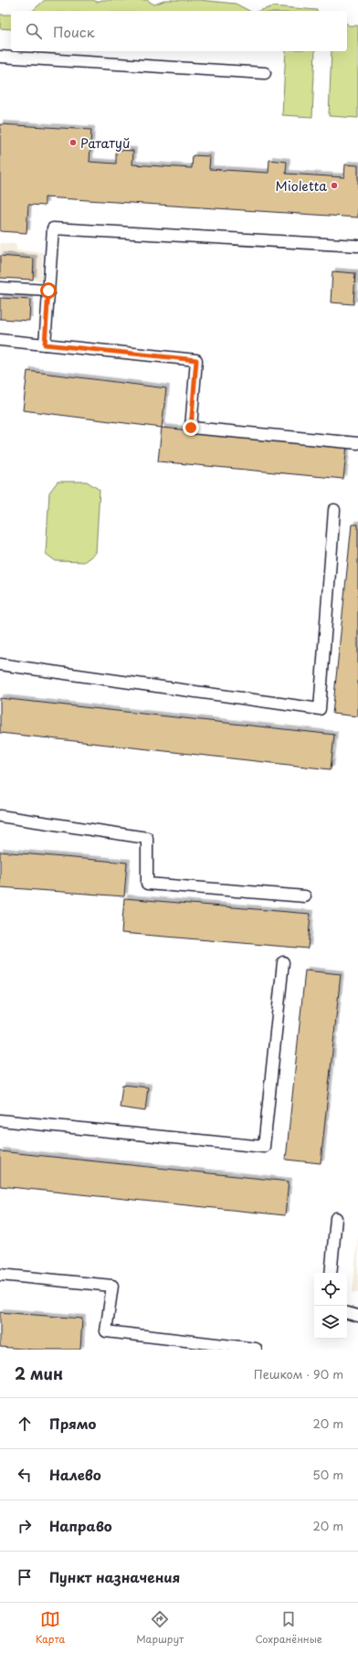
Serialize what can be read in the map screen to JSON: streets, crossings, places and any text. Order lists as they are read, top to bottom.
{
  "places": ["Рататуй", "Mioletta"],
  "page": {
    "search": "Поиск",
    "heading": ["2 мин", "Пешком · 90 m"],
    "list": [
      ["Прямо", "20 m"],
      ["Налево", "50 m"],
      ["Направо", "20 m"],
      "Пункт назначения"
    ],
    "nav": ["Карта", "Маршрут", "Сохранённые"]
  }
}
